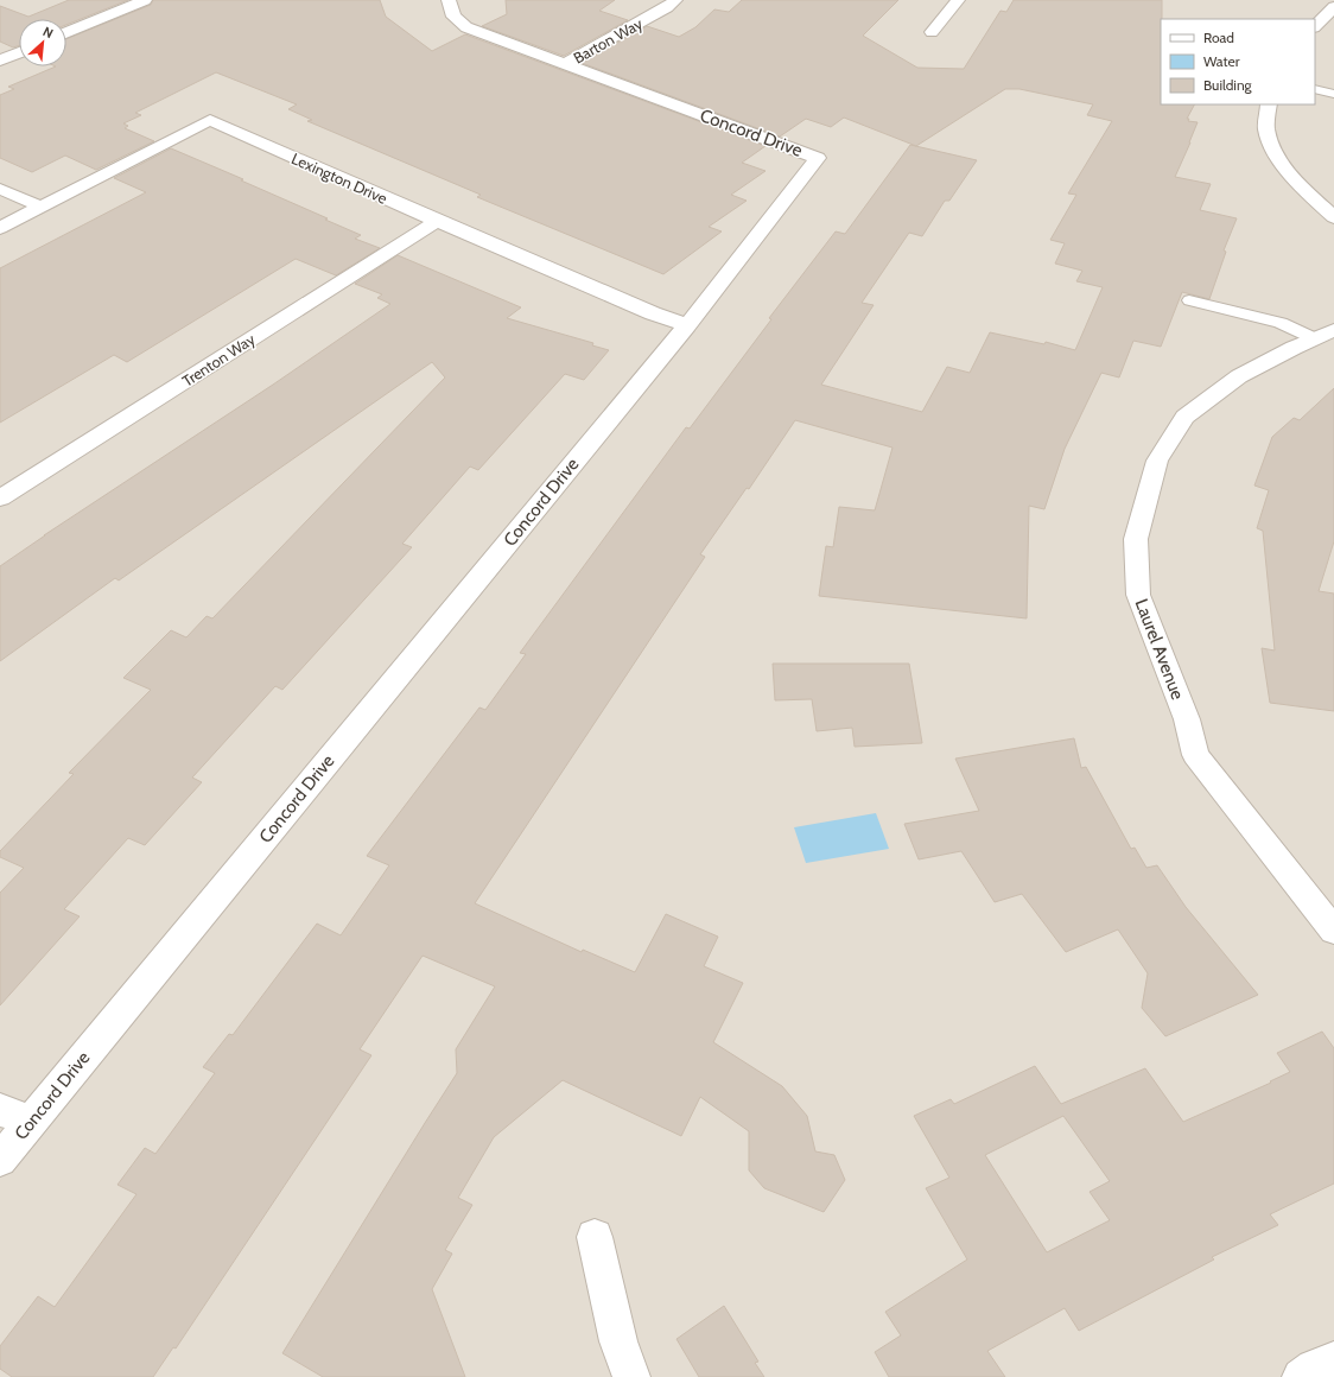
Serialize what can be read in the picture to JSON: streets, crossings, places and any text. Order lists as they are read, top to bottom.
{
  "streets": {
    "street": [
      "Barton Way",
      "Concord Drive",
      "Lexington Drive",
      "Trenton Way",
      "Laurel Avenue"
    ]
  },
  "crossings": [
    ["Barton Way", "Concord Drive"],
    ["Concord Drive", "Lexington Drive"],
    ["Lexington Drive", "Trenton Way"]
  ],
  "legend": ["Road", "Water", "Building"],
  "north": "top right"
}
